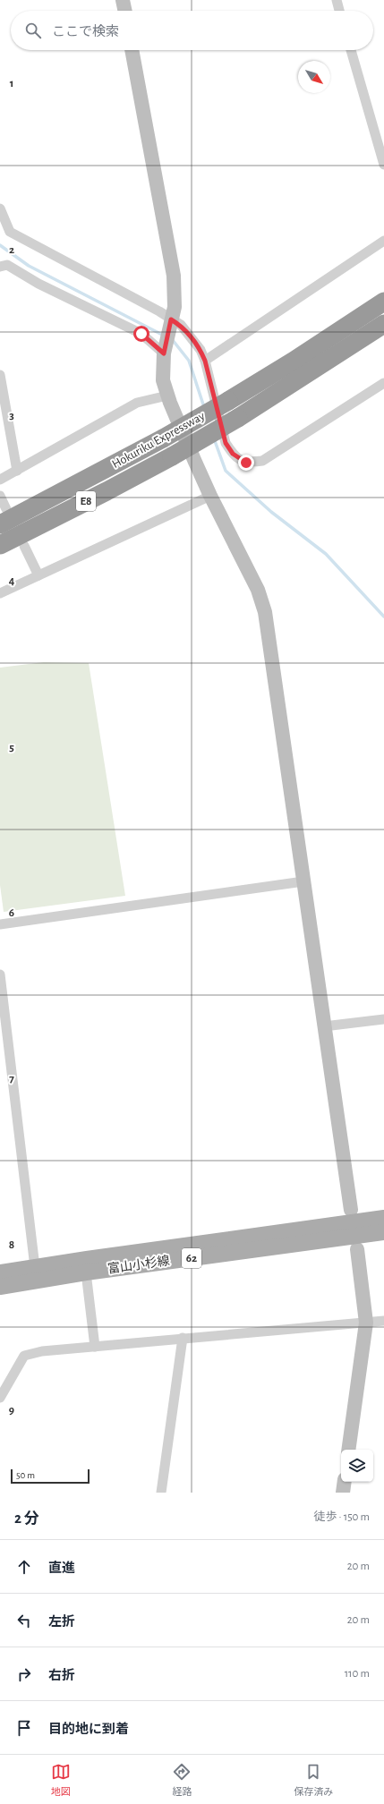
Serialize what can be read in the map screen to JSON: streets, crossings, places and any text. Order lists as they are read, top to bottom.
{
  "streets": {
    "highway": ["Hokuriku Expressway", "E8"],
    "main road": ["62", "富山小杉線"]
  },
  "scale_bar": "50 m",
  "north": "bottom right",
  "page": {
    "search": "ここで検索",
    "scale": "50 m",
    "heading": ["2 分", "徒歩 · 150 m"],
    "list": [
      ["直進", "20 m"],
      ["左折", "20 m"],
      ["右折", "110 m"],
      "目的地に到着"
    ],
    "nav": ["地図", "経路", "保存済み"]
  },
  "grid": {
    "rows": [
      "1",
      "2",
      "3",
      "4",
      "5",
      "6",
      "7",
      "8",
      "9"
    ]
  }
}
